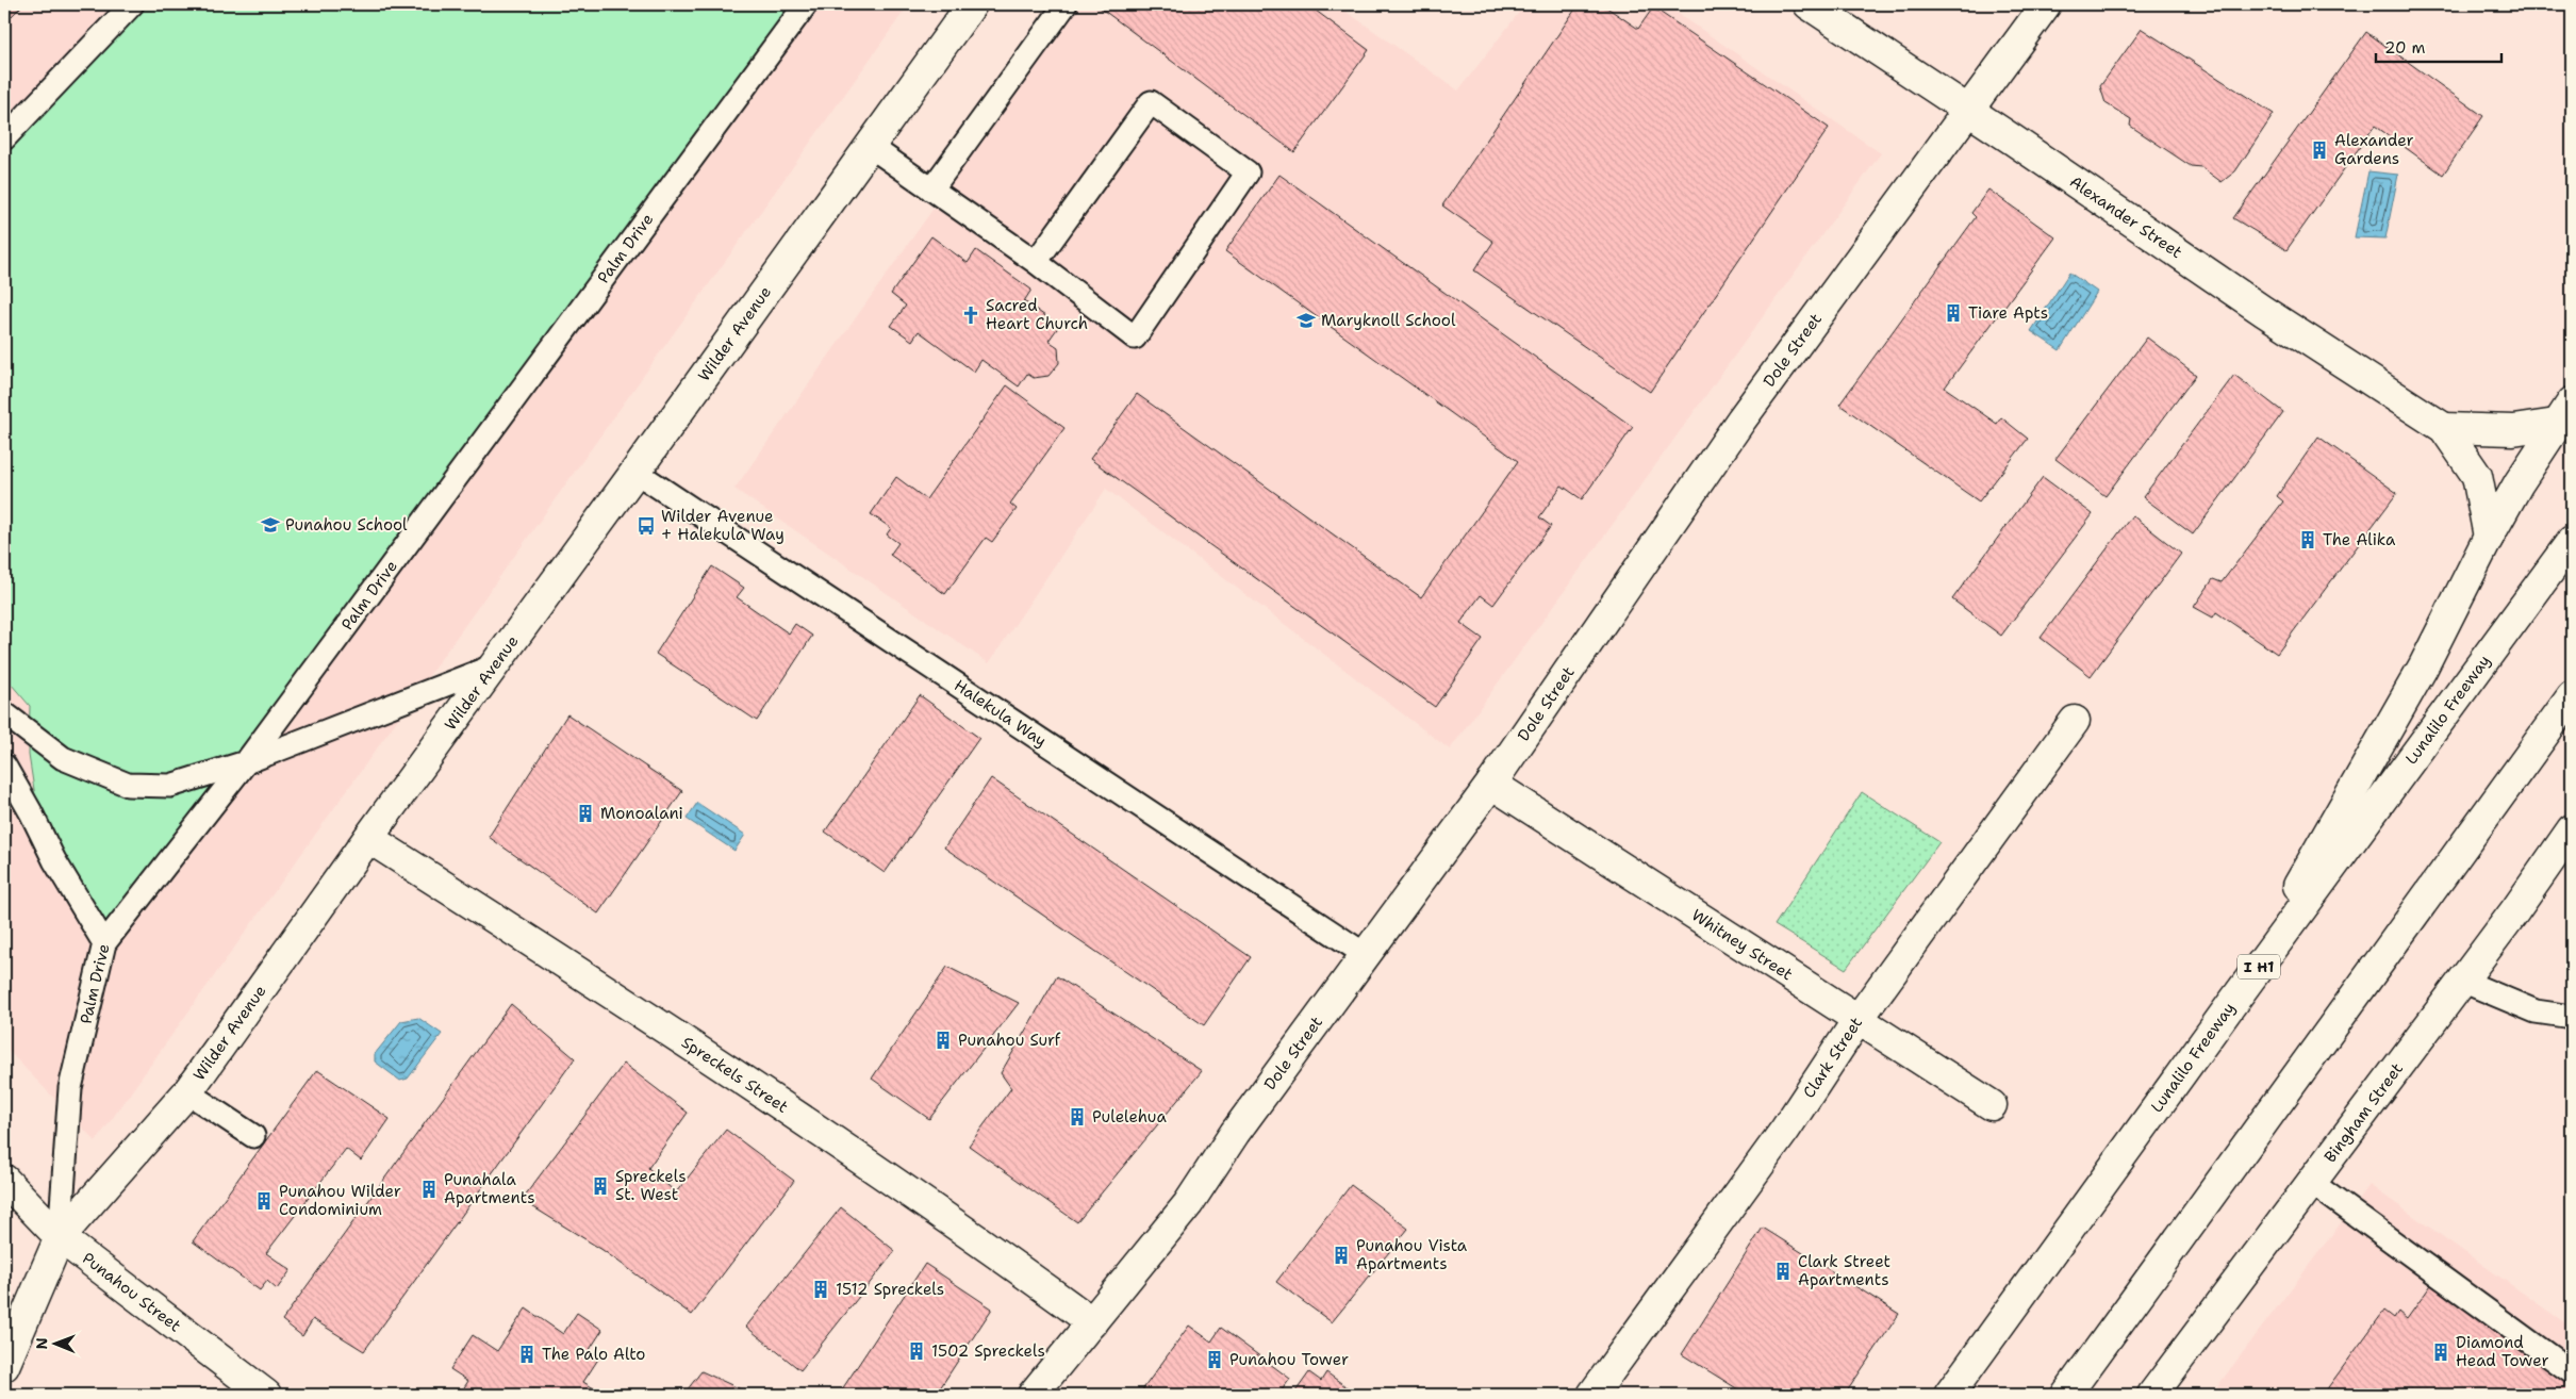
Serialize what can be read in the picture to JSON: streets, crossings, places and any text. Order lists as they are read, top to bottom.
{
  "streets": {
    "main road": [
      "Alexander Street",
      "Wilder Avenue",
      "Dole Street",
      "Lunalilo Freeway",
      "Whitney Street",
      "I H1",
      "Clark Street",
      "Spreckels Street",
      "Bingham Street",
      "Punahou Street"
    ],
    "lane": ["Palm Drive", "Halekula Way"]
  },
  "crossings": [
    ["Alexander Street", "Dole Street"],
    ["Palm Drive", "Wilder Avenue"],
    ["Palm Drive", "Punahou Street"],
    ["Wilder Avenue", "Halekula Way"],
    ["Wilder Avenue", "Spreckels Street"],
    ["Wilder Avenue", "Punahou Street"],
    ["Dole Street", "Halekula Way"],
    ["Dole Street", "Whitney Street"],
    ["Dole Street", "Spreckels Street"],
    ["Whitney Street", "Clark Street"]
  ],
  "places": {
    "building": [
      "Alexander Gardens",
      "Tiare Apts",
      "The Alika",
      "Monoalani",
      "Punahou Surf",
      "Pulelehua",
      "Spreckels St. West",
      "Punahala Apartments",
      "Punahou Wilder Condominium",
      "Punahou Vista Apartments",
      "Clark Street Apartments",
      "1512 Spreckels",
      "1502 Spreckels",
      "Diamond Head Tower",
      "The Palo Alto",
      "Punahou Tower"
    ],
    "church": ["Sacred Heart Church"],
    "school or university": ["Maryknoll School", "Punahou School"],
    "bus stop": ["Wilder Avenue + Halekula Way"]
  },
  "scale_bar": "20 m",
  "north": "left"
}
